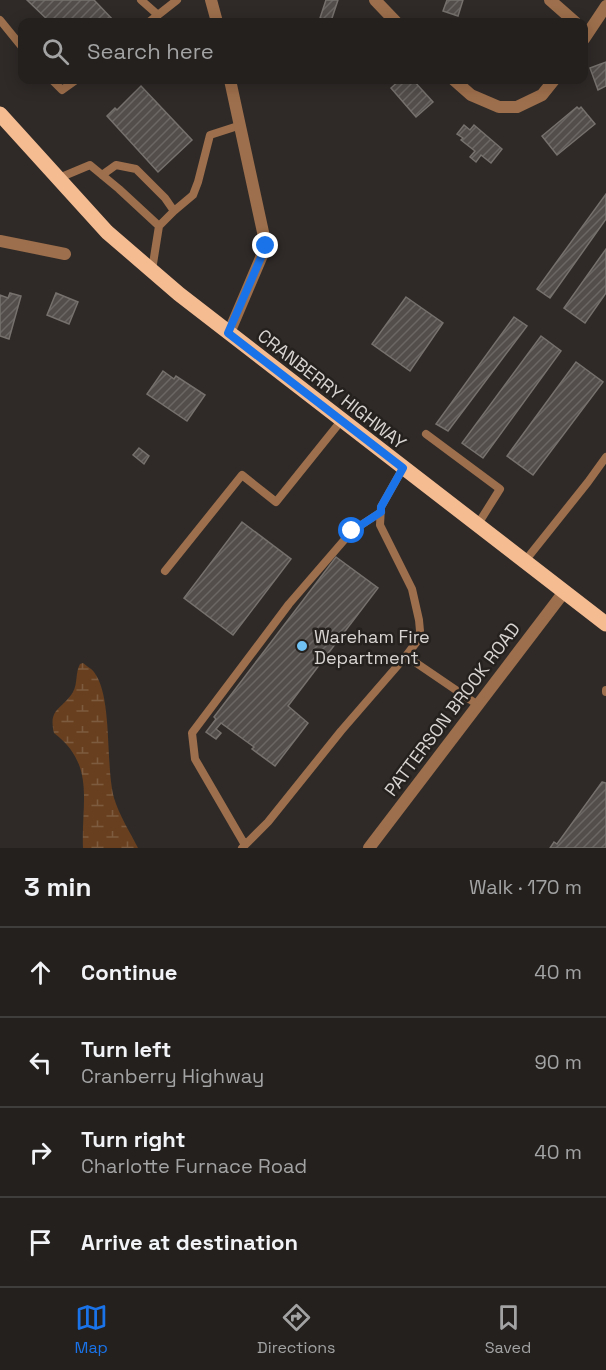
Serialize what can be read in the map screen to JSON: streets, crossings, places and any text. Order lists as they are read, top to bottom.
{
  "streets": {
    "main road": ["CRANBERRY HIGHWAY"],
    "street": ["PATTERSON BROOK ROAD"]
  },
  "crossings": [
    ["CRANBERRY HIGHWAY", "PATTERSON BROOK ROAD"]
  ],
  "places": ["Wareham Fire Department"],
  "page": {
    "search": "Search here",
    "heading": ["3 min", "Walk · 170 m"],
    "list": [
      ["Continue", "40 m"],
      ["Turn left", "Cranberry Highway", "90 m"],
      ["Turn right", "Charlotte Furnace Road", "40 m"],
      "Arrive at destination"
    ],
    "nav": ["Map", "Directions", "Saved"]
  }
}
